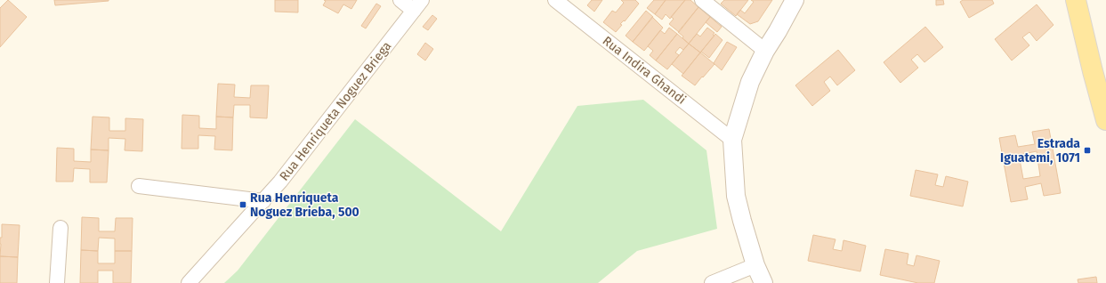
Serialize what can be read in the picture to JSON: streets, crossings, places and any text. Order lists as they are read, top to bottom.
{
  "streets": {
    "street": ["Rua Indira Ghandi", "Rua Henriqueta Noguez Briega"]
  },
  "places": {
    "transit": ["Estrada Iguatemi, 1071", "Rua Henriqueta Noguez Brieba, 500"]
  }
}
